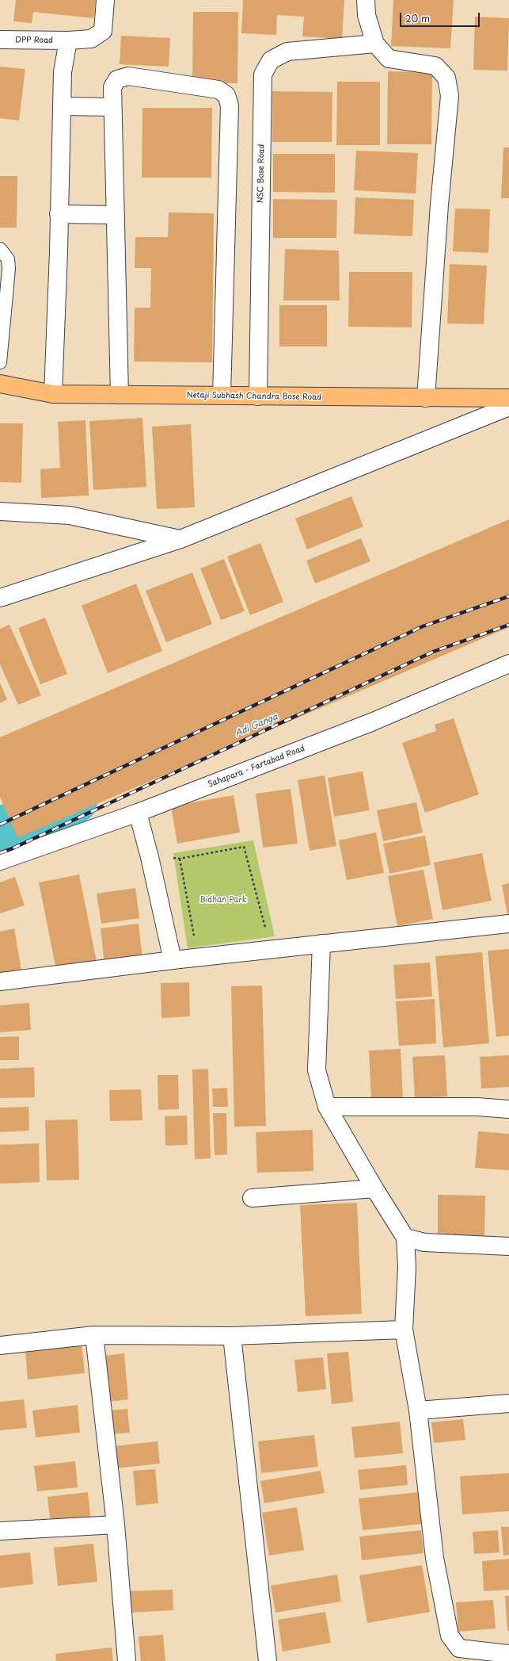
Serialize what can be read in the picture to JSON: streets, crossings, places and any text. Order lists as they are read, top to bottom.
{
  "streets": {
    "main road": ["Netaji Subhash Chandra Bose Road"],
    "street": ["DPP Road", "NSC Bose Road", "Sahapara - Fartabad Road"]
  },
  "crossings": [
    ["NSC Bose Road", "Netaji Subhash Chandra Bose Road"]
  ],
  "water": ["Adi Ganga"],
  "parks": ["Bidhan Park"],
  "scale_bar": "20 m"
}
